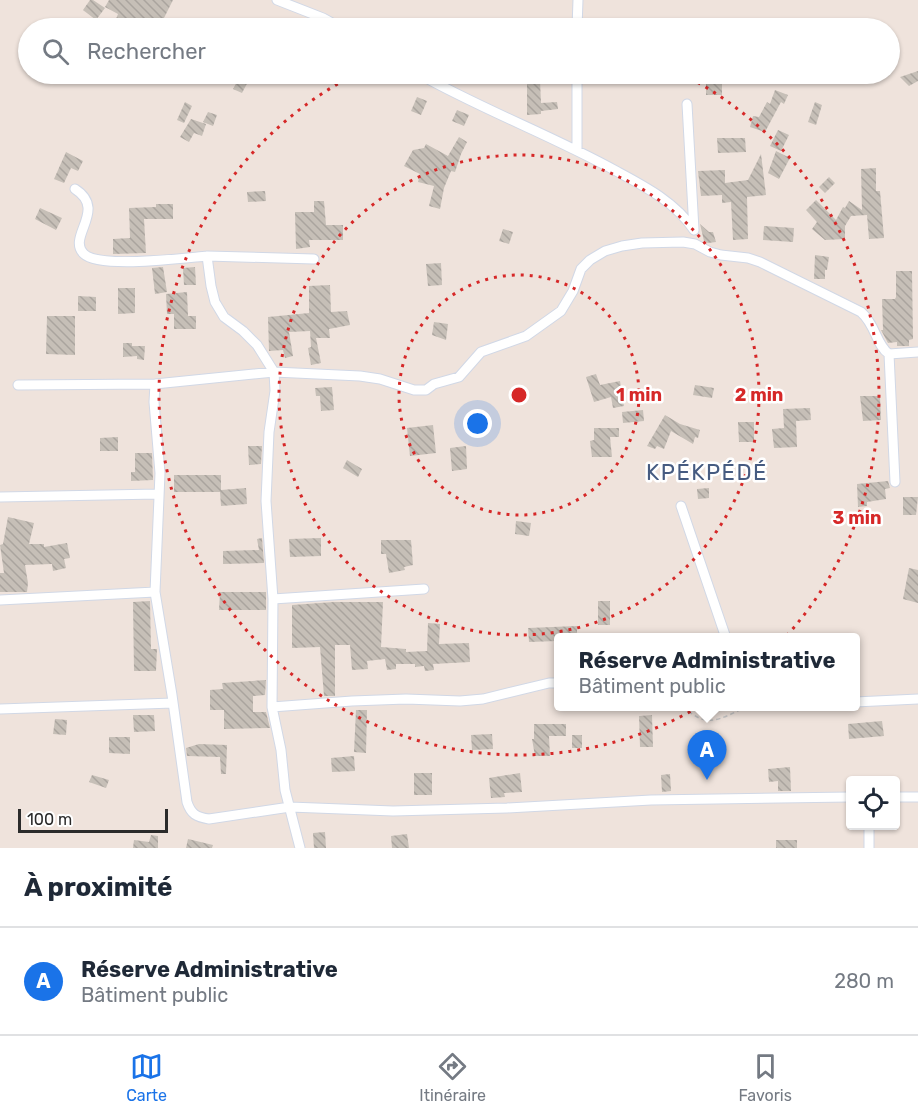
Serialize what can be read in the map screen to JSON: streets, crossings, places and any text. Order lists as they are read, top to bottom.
{
  "districts": ["KPÉKPÉDÉ"],
  "scale_bar": "100 m",
  "page": {
    "search": "Rechercher",
    "popup": ["Réserve Administrative", "Bâtiment public"],
    "pins": "A",
    "scale": "100 m",
    "heading": "À proximité",
    "list": [
      {
        "mark": "A",
        "name": "Réserve Administrative",
        "note": "Bâtiment public",
        "value": "280 m"
      }
    ],
    "nav": ["Carte", "Itinéraire", "Favoris"]
  },
  "rings": ["1 min", "2 min", "3 min"]
}
